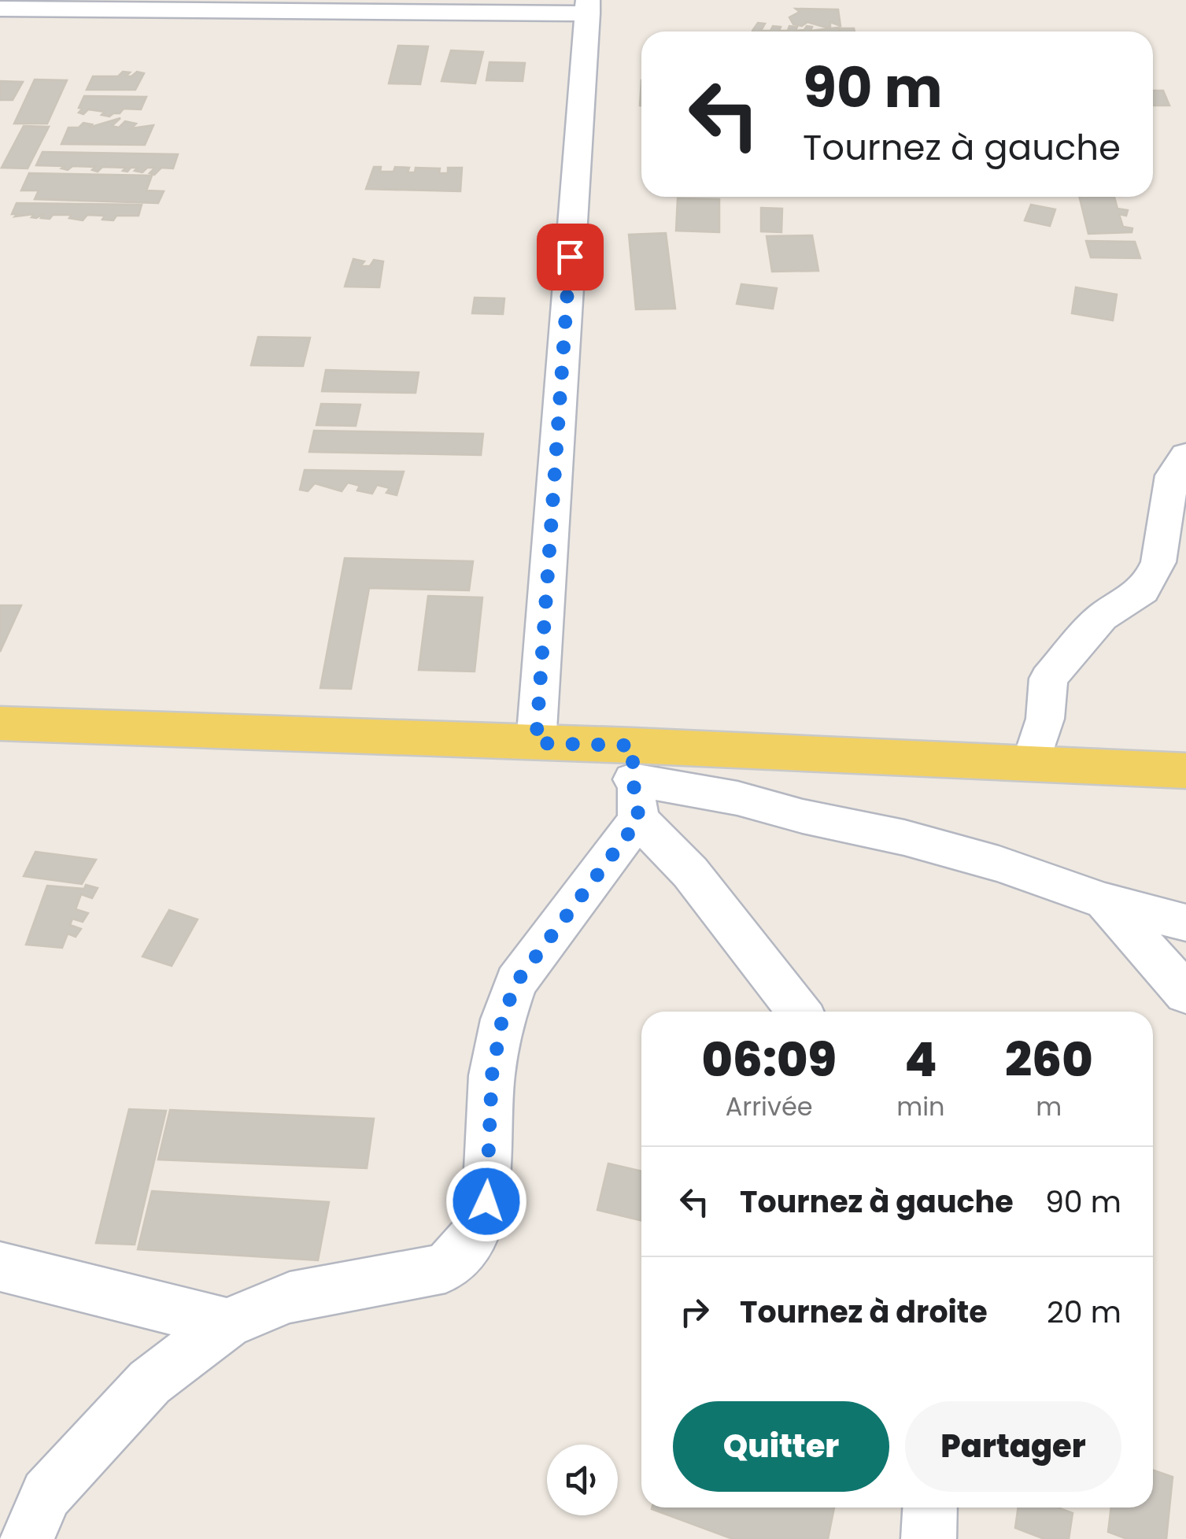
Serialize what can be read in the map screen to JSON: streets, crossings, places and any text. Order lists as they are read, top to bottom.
{
  "page": {
    "turn": ["90 m", "Tournez à gauche"],
    "eta": [
      "06:09",
      "Arrivée",
      "4",
      "min",
      "260",
      "m"
    ],
    "list": [
      {
        "name": "Tournez à gauche",
        "value": "90 m"
      },
      {
        "name": "Tournez à droite",
        "value": "20 m"
      }
    ],
    "buttons": ["Quitter", "Partager"]
  }
}
